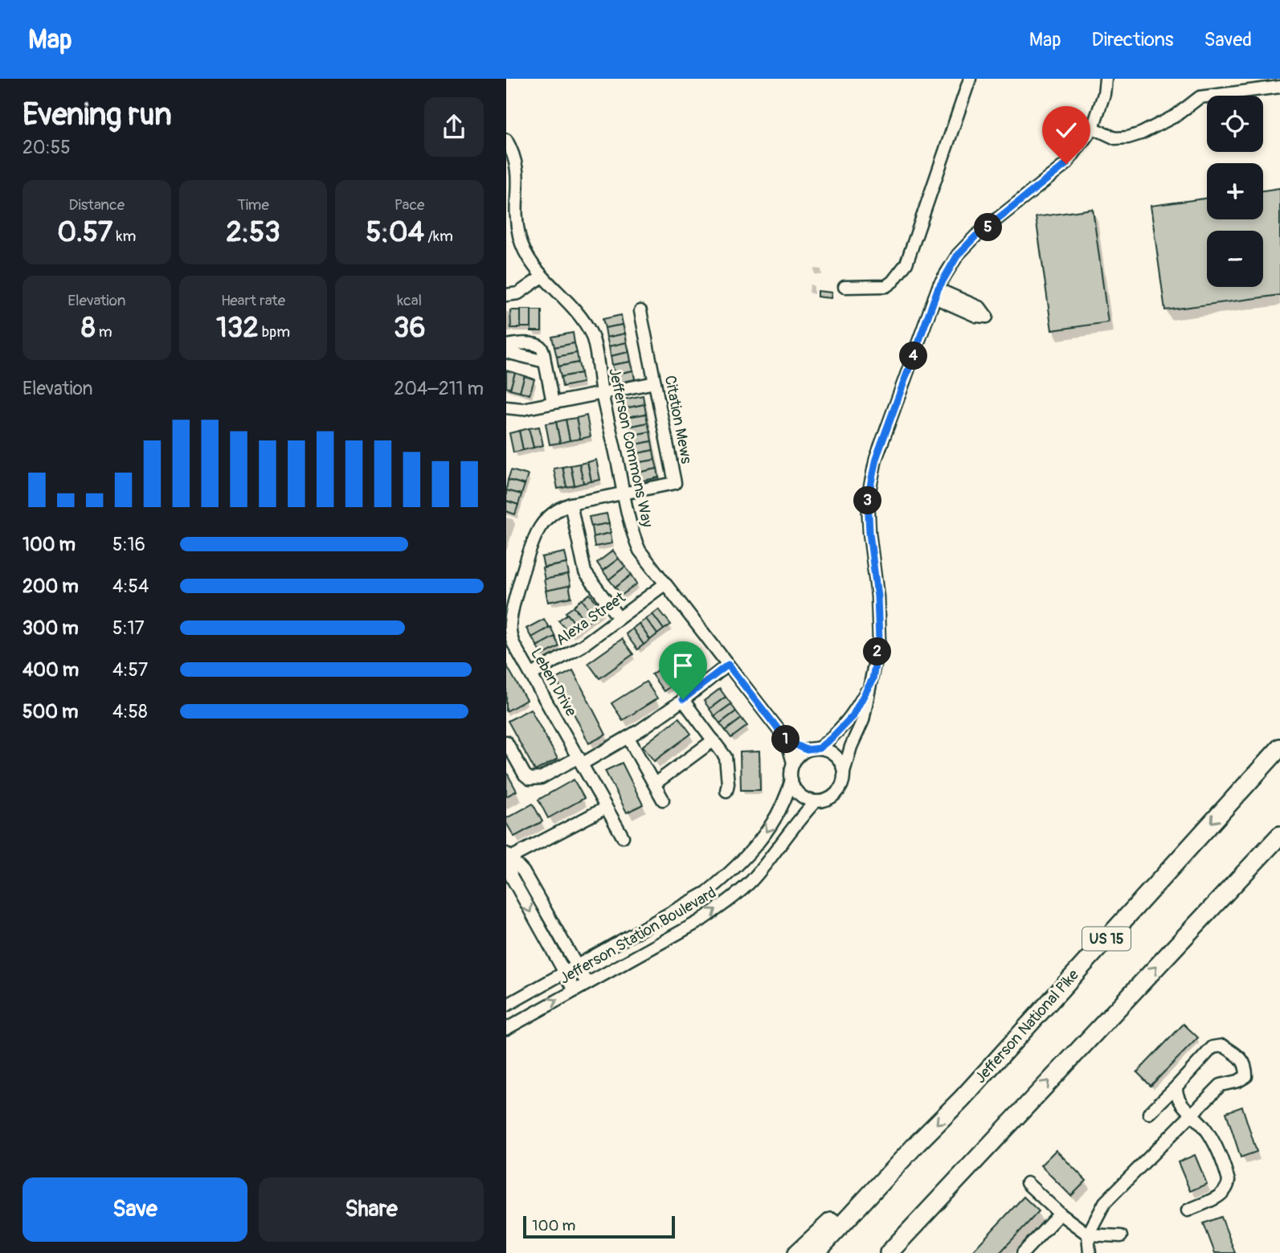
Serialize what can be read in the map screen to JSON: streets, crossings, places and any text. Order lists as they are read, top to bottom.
{
  "streets": {
    "highway": ["US 15", "Jefferson National Pike"],
    "street": [
      "Citation Mews",
      "Jefferson Commons Way",
      "Alexa Street",
      "Leben Drive",
      "Jefferson Station Boulevard"
    ]
  },
  "crossings": [
    ["Citation Mews", "Jefferson Commons Way"],
    ["Citation Mews", "Leben Drive"],
    ["Jefferson Commons Way", "Alexa Street"],
    ["Jefferson Commons Way", "Leben Drive"],
    ["Jefferson Commons Way", "Jefferson Station Boulevard"],
    ["Alexa Street", "Leben Drive"]
  ],
  "scale_bar": "100 m",
  "page": {
    "header": "Map",
    "nav": ["Map", "Directions", "Saved"],
    "heading": ["Evening run", "20:55"],
    "map_buttons": ["+", "−"],
    "stats": [
      ["Distance", "0.57 km"],
      ["Time", "2:53"],
      ["Pace", "5:04 /km"],
      ["Elevation", "8 m"],
      ["Heart rate", "132 bpm"],
      ["kcal", "36"]
    ],
    "pins": [
      "5",
      "4",
      "3",
      "2",
      "1"
    ],
    "chart": ["Elevation", "204–211 m"],
    "list": [
      {
        "name": "100 m",
        "note": "5:16"
      },
      {
        "name": "200 m",
        "note": "4:54"
      },
      {
        "name": "300 m",
        "note": "5:17"
      },
      {
        "name": "400 m",
        "note": "4:57"
      },
      {
        "name": "500 m",
        "note": "4:58"
      }
    ],
    "buttons": ["Save", "Share"],
    "scale": "100 m"
  }
}
